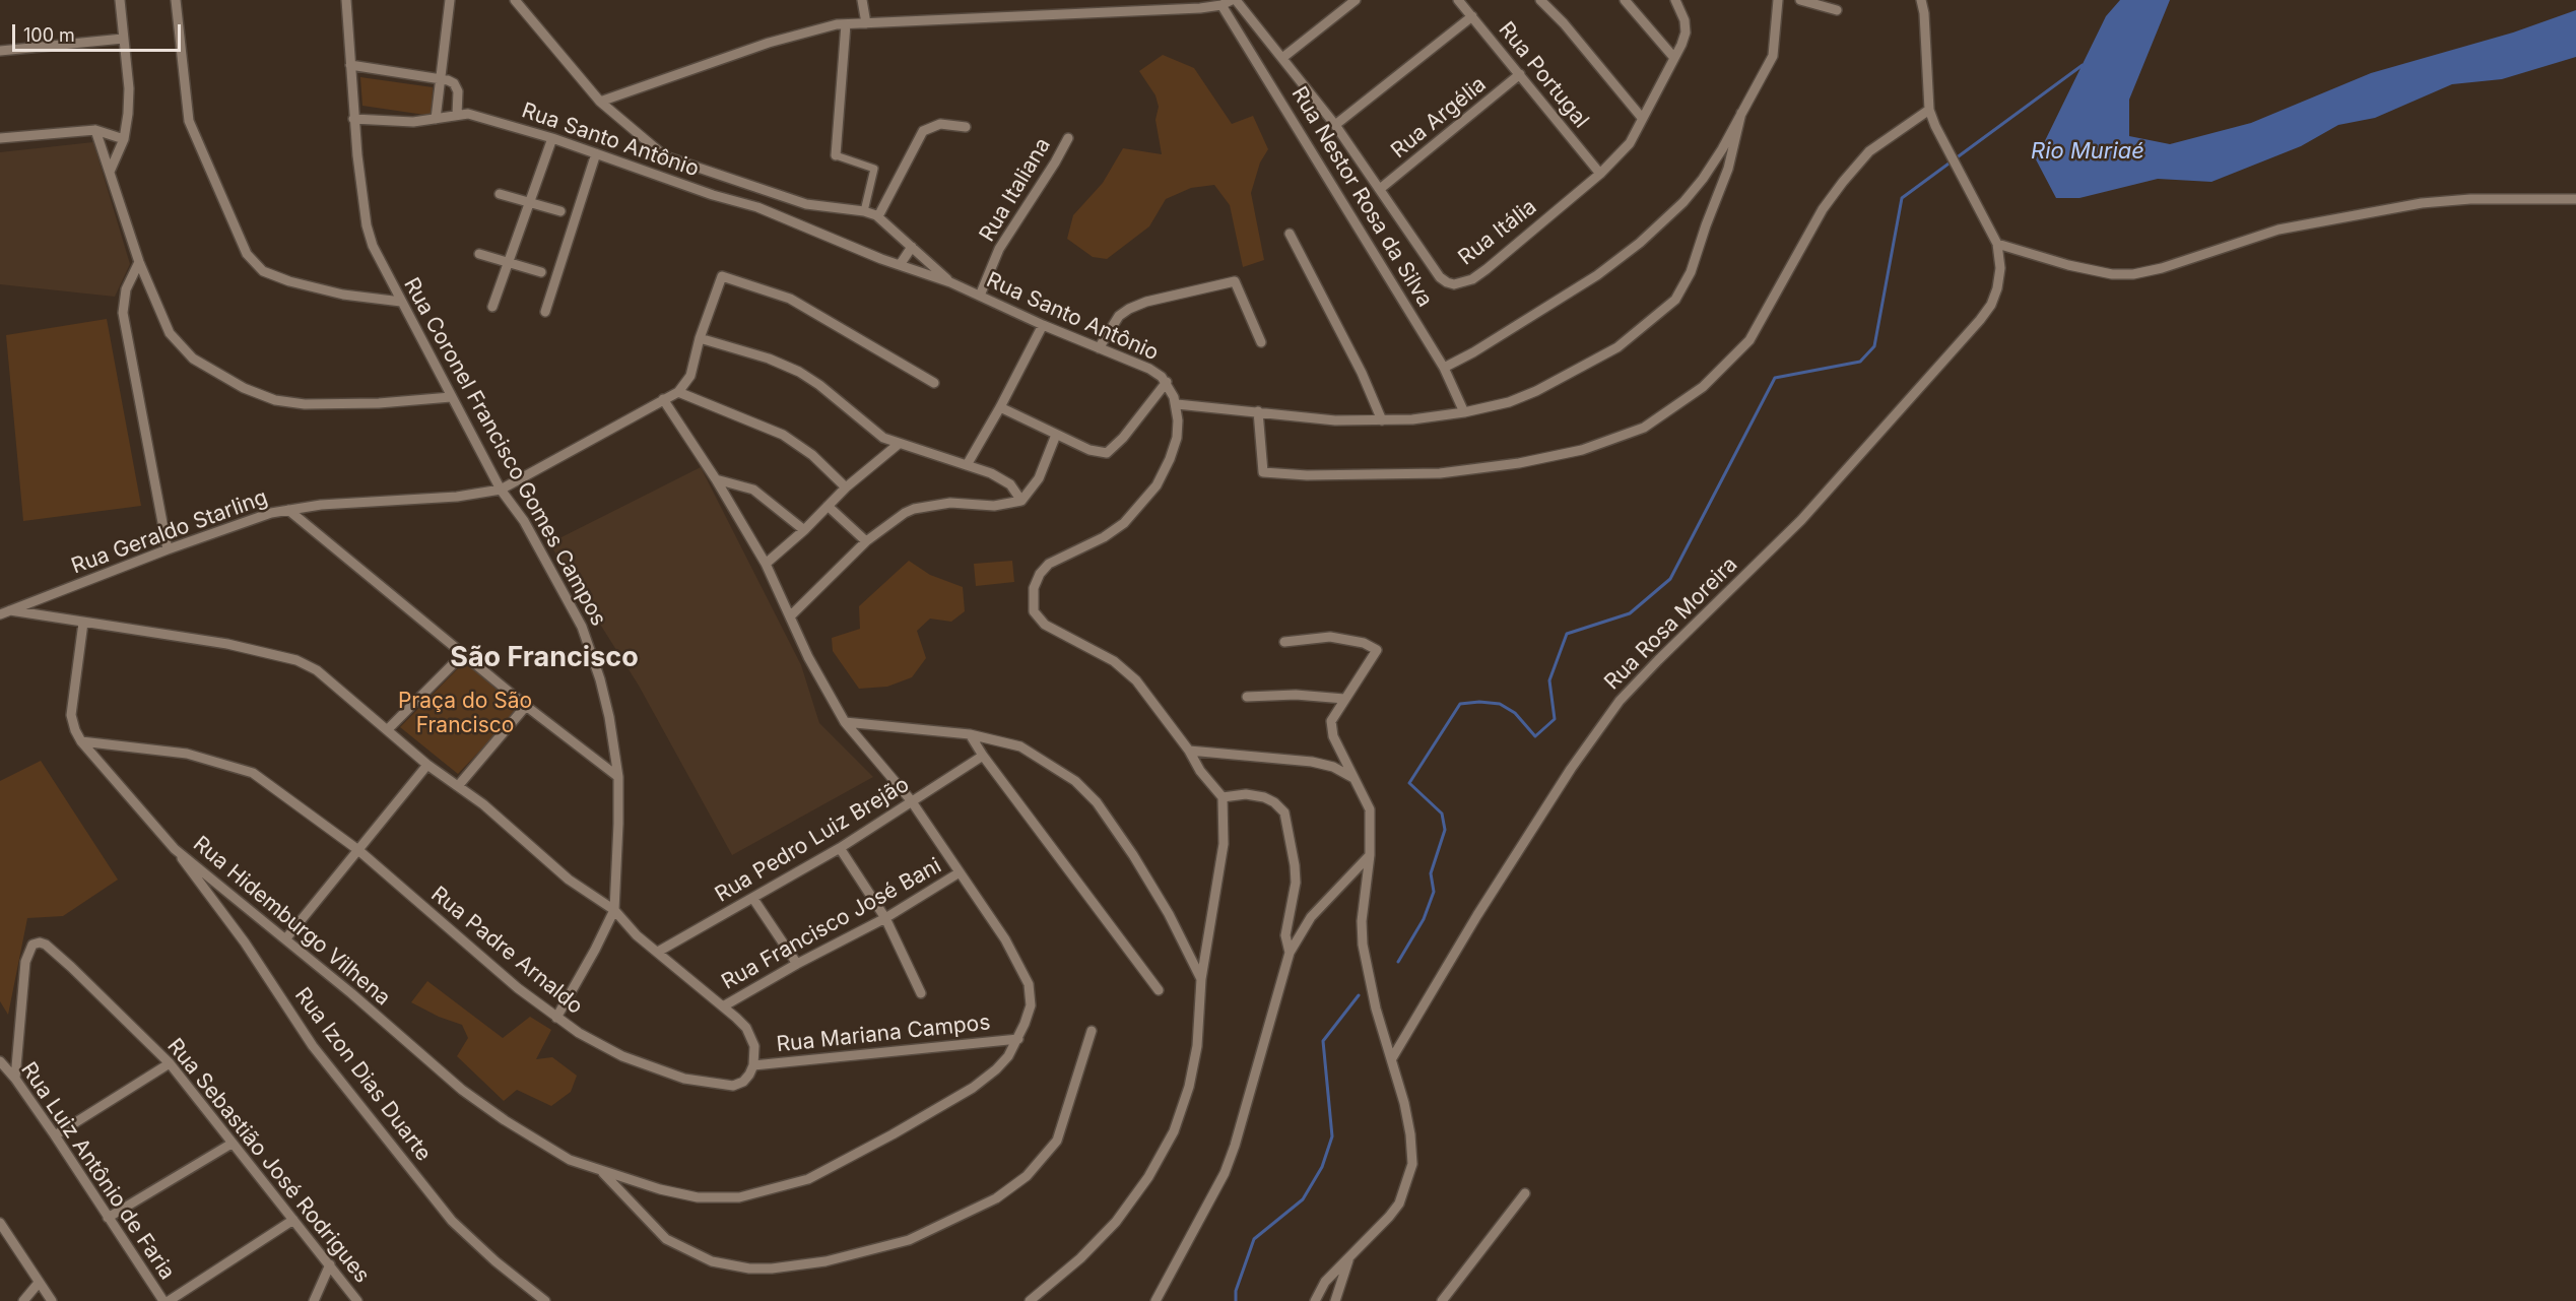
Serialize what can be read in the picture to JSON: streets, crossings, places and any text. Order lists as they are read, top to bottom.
{
  "streets": {
    "street": [
      "Rua Portugal",
      "Rua Argélia",
      "Rua Santo Antônio",
      "Rua Italiana",
      "Rua Nestor Rosa da Silva",
      "Rua Itália",
      "Rua Coronel Francisco Gomes Campos",
      "Rua Geraldo Starling",
      "Rua Rosa Moreira",
      "Rua Pedro Luiz Brejão",
      "Rua Hidemburgo Vilhena",
      "Rua Francisco José Bani",
      "Rua Padre Arnaldo",
      "Rua Mariana Campos",
      "Rua Izon Dias Duarte",
      "Rua Sebastião José Rodrigues",
      "Rua Luiz Antônio de Faria"
    ]
  },
  "crossings": [
    ["Rua Portugal", "Rua Argélia"],
    ["Rua Portugal", "Rua Itália"],
    ["Rua Argélia", "Rua Itália"],
    ["Rua Santo Antônio", "Rua Italiana"],
    ["Rua Santo Antônio", "Rua Coronel Francisco Gomes Campos"],
    ["Rua Coronel Francisco Gomes Campos", "Rua Geraldo Starling"],
    ["Rua Coronel Francisco Gomes Campos", "Rua Padre Arnaldo"],
    ["Rua Geraldo Starling", "Rua Hidemburgo Vilhena"],
    ["Rua Pedro Luiz Brejão", "Rua Hidemburgo Vilhena"],
    ["Rua Hidemburgo Vilhena", "Rua Francisco José Bani"],
    ["Rua Hidemburgo Vilhena", "Rua Padre Arnaldo"],
    ["Rua Hidemburgo Vilhena", "Rua Mariana Campos"],
    ["Rua Hidemburgo Vilhena", "Rua Izon Dias Duarte"],
    ["Rua Padre Arnaldo", "Rua Mariana Campos"],
    ["Rua Sebastião José Rodrigues", "Rua Luiz Antônio de Faria"]
  ],
  "districts": ["São Francisco"],
  "water": ["Rio Muriaé"],
  "parks": ["Praça do São Francisco"],
  "scale_bar": "100 m"
}
